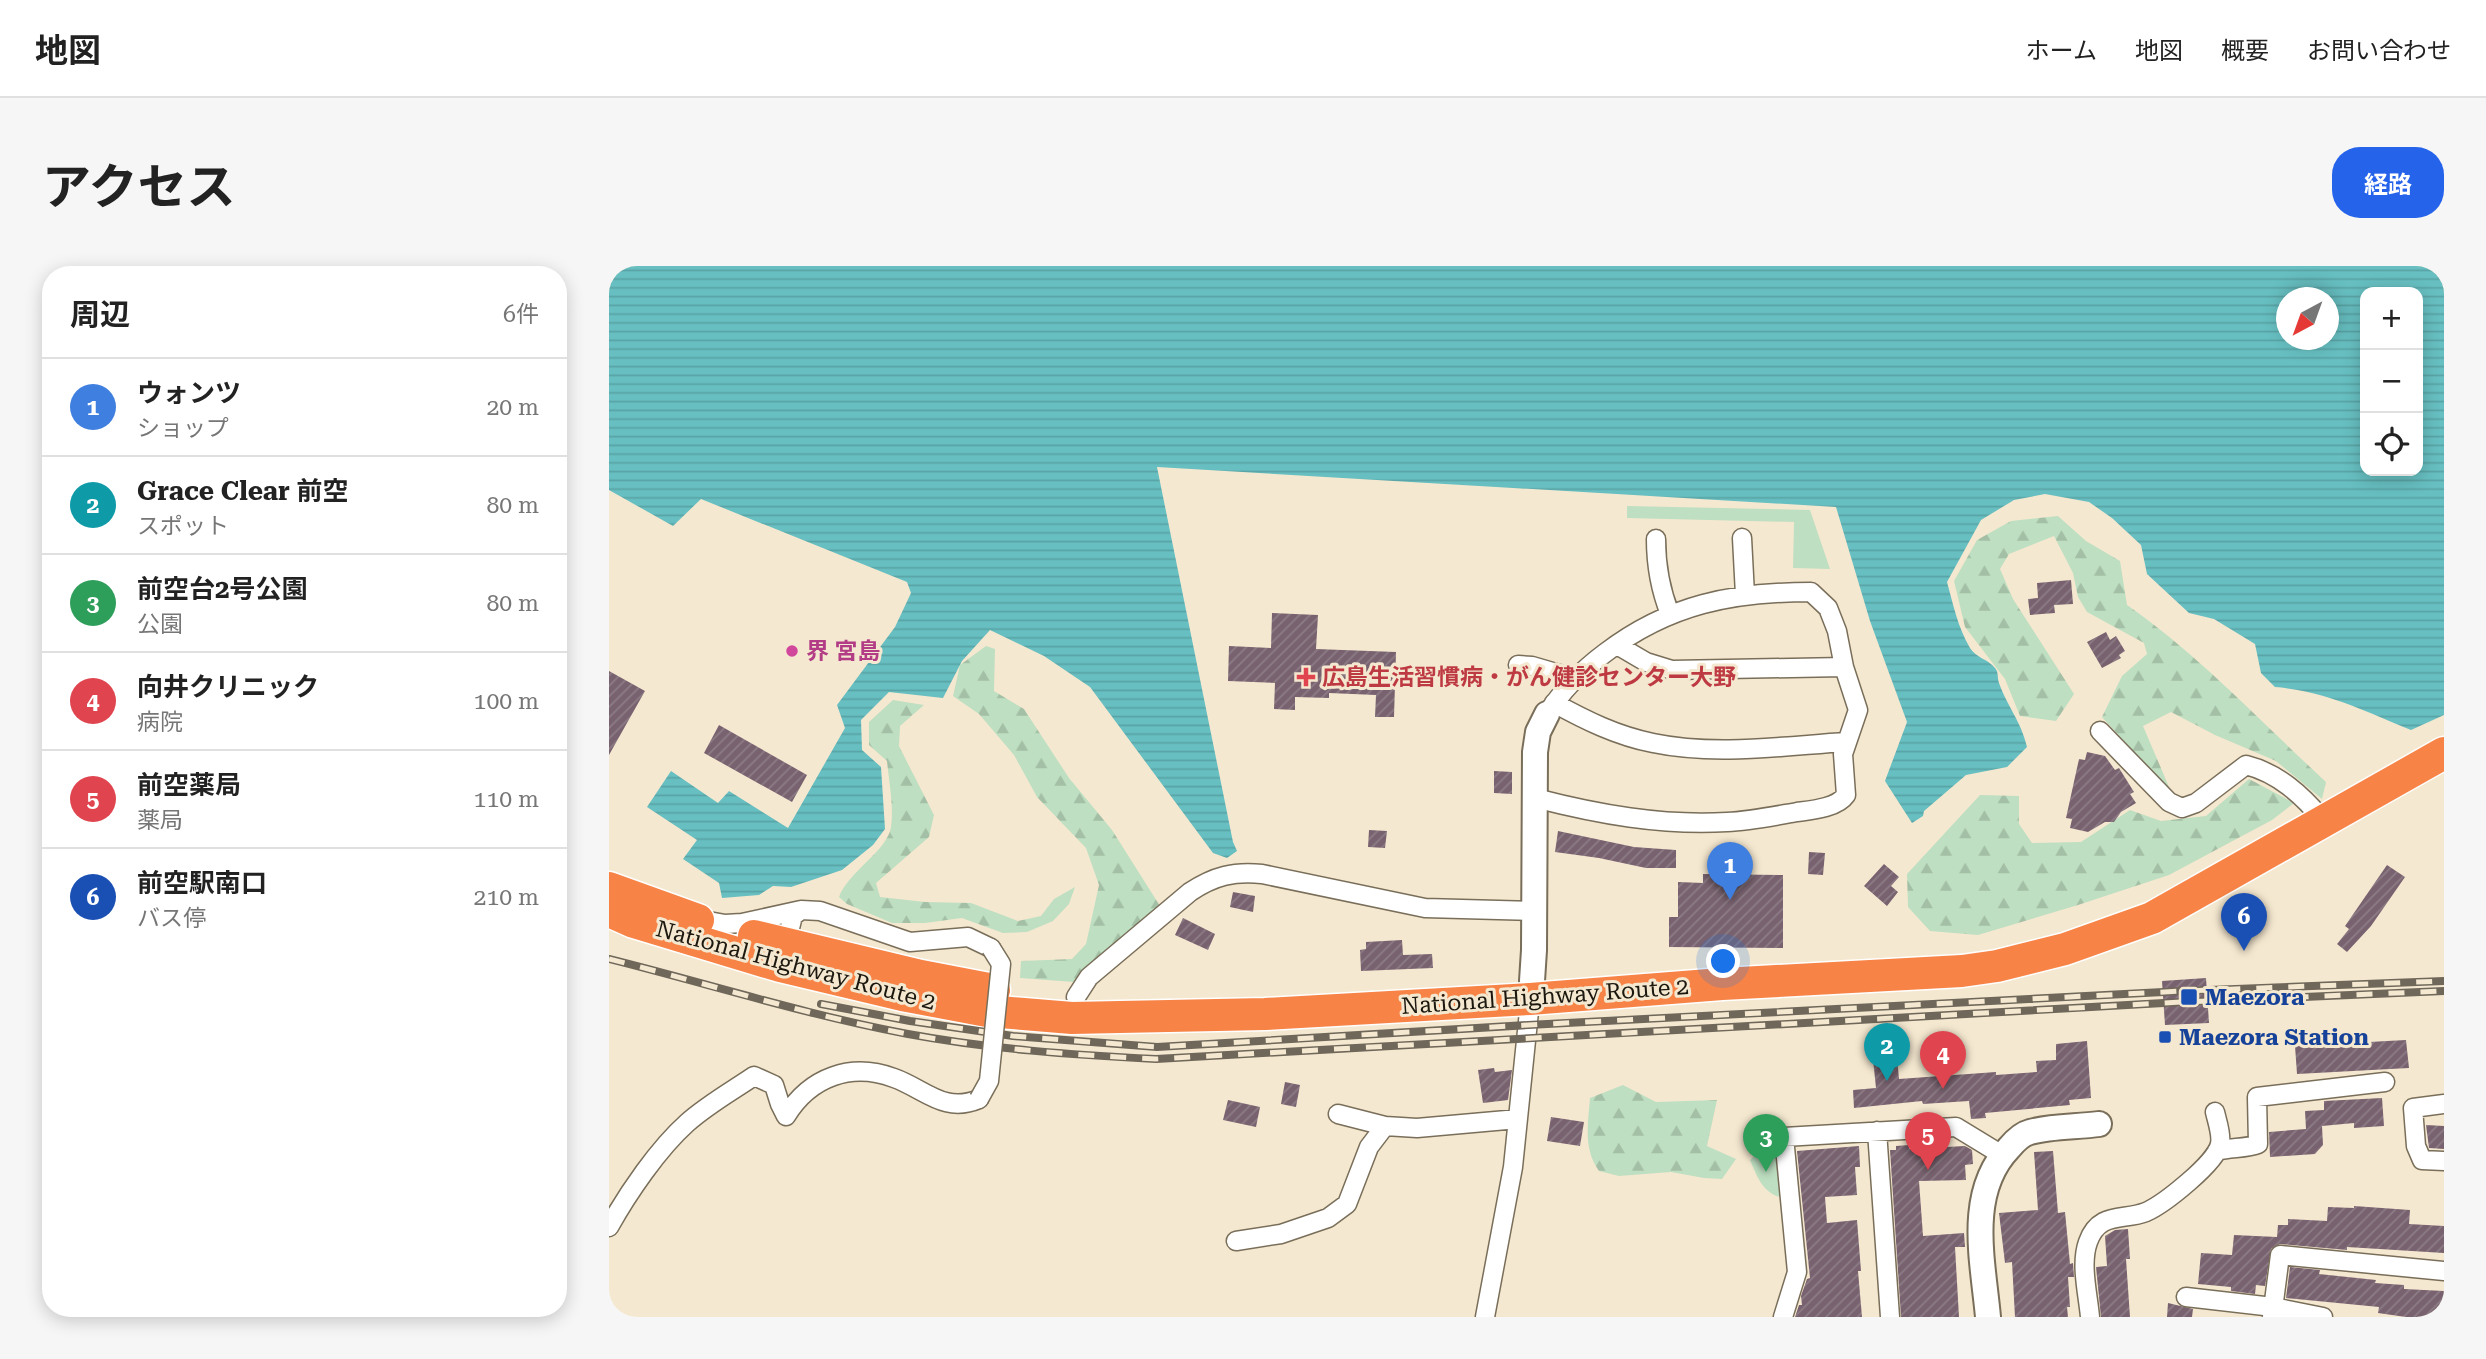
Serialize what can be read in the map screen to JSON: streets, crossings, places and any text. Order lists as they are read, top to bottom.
{
  "streets": {
    "highway": ["National Highway Route 2"]
  },
  "places": {
    "other": ["界 宮島"],
    "health": ["広島生活習慣病・がん健診センター大野"],
    "transit": ["Maezora", "Maezora Station"]
  },
  "north": "bottom left",
  "page": {
    "header": "地図",
    "nav": [
      "ホーム",
      "地図",
      "概要",
      "お問い合わせ"
    ],
    "title": "アクセス",
    "buttons": "経路",
    "heading": ["周辺", "6件"],
    "map_buttons": ["+", "−"],
    "list": [
      {
        "mark": "1",
        "name": "ウォンツ",
        "note": "ショップ",
        "value": "20 m"
      },
      {
        "mark": "2",
        "name": "Grace Clear 前空",
        "note": "スポット",
        "value": "80 m"
      },
      {
        "mark": "3",
        "name": "前空台2号公園",
        "note": "公園",
        "value": "80 m"
      },
      {
        "mark": "4",
        "name": "向井クリニック",
        "note": "病院",
        "value": "100 m"
      },
      {
        "mark": "5",
        "name": "前空薬局",
        "note": "薬局",
        "value": "110 m"
      },
      {
        "mark": "6",
        "name": "前空駅南口",
        "note": "バス停",
        "value": "210 m"
      }
    ],
    "pins": [
      "1",
      "6",
      "2",
      "4",
      "5",
      "3"
    ]
  }
}
